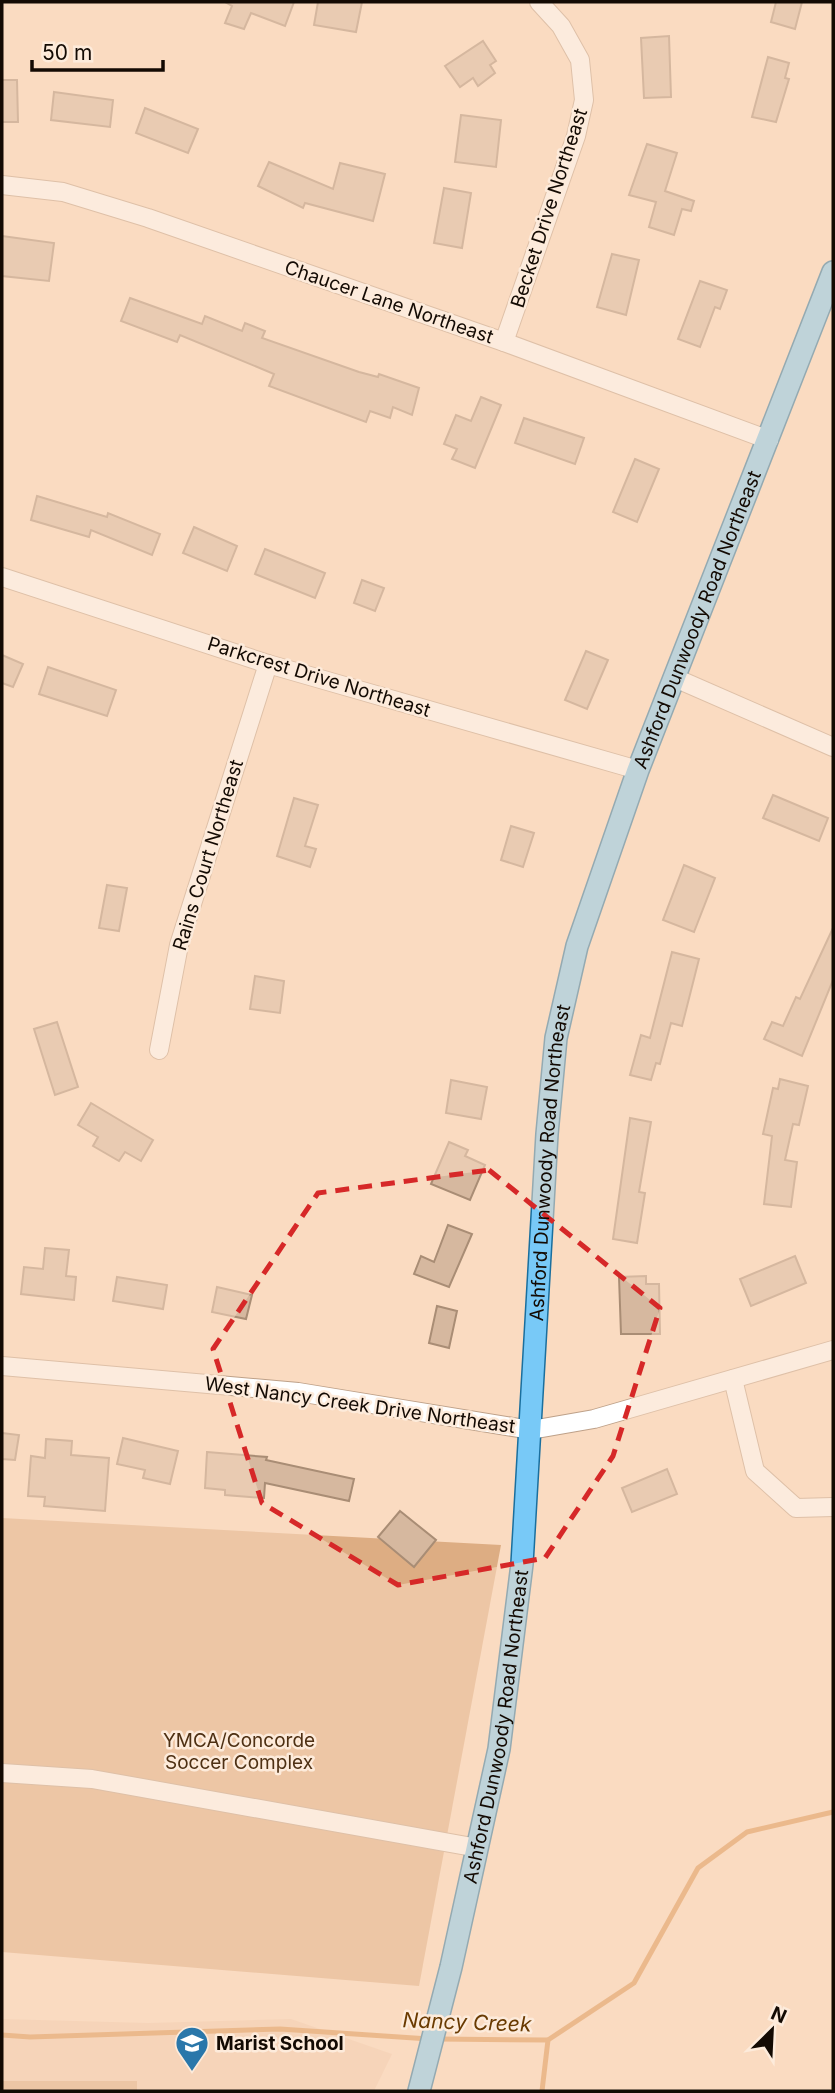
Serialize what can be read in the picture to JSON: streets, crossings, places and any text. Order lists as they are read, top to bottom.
{
  "streets": {
    "main road": ["Ashford Dunwoody Road Northeast"],
    "street": [
      "Becket Drive Northeast",
      "Chaucer Lane Northeast",
      "Parkcrest Drive Northeast",
      "Rains Court Northeast",
      "West Nancy Creek Drive Northeast"
    ]
  },
  "crossings": [
    ["Becket Drive Northeast", "Chaucer Lane Northeast"],
    ["Chaucer Lane Northeast", "Ashford Dunwoody Road Northeast"],
    ["Ashford Dunwoody Road Northeast", "Parkcrest Drive Northeast"],
    ["Ashford Dunwoody Road Northeast", "West Nancy Creek Drive Northeast"],
    ["Parkcrest Drive Northeast", "Rains Court Northeast"]
  ],
  "water": ["Nancy Creek"],
  "parks": ["YMCA/Concorde Soccer Complex"],
  "places": {
    "school or university": ["Marist School"]
  },
  "scale_bar": "50 m",
  "north": "top right"
}
